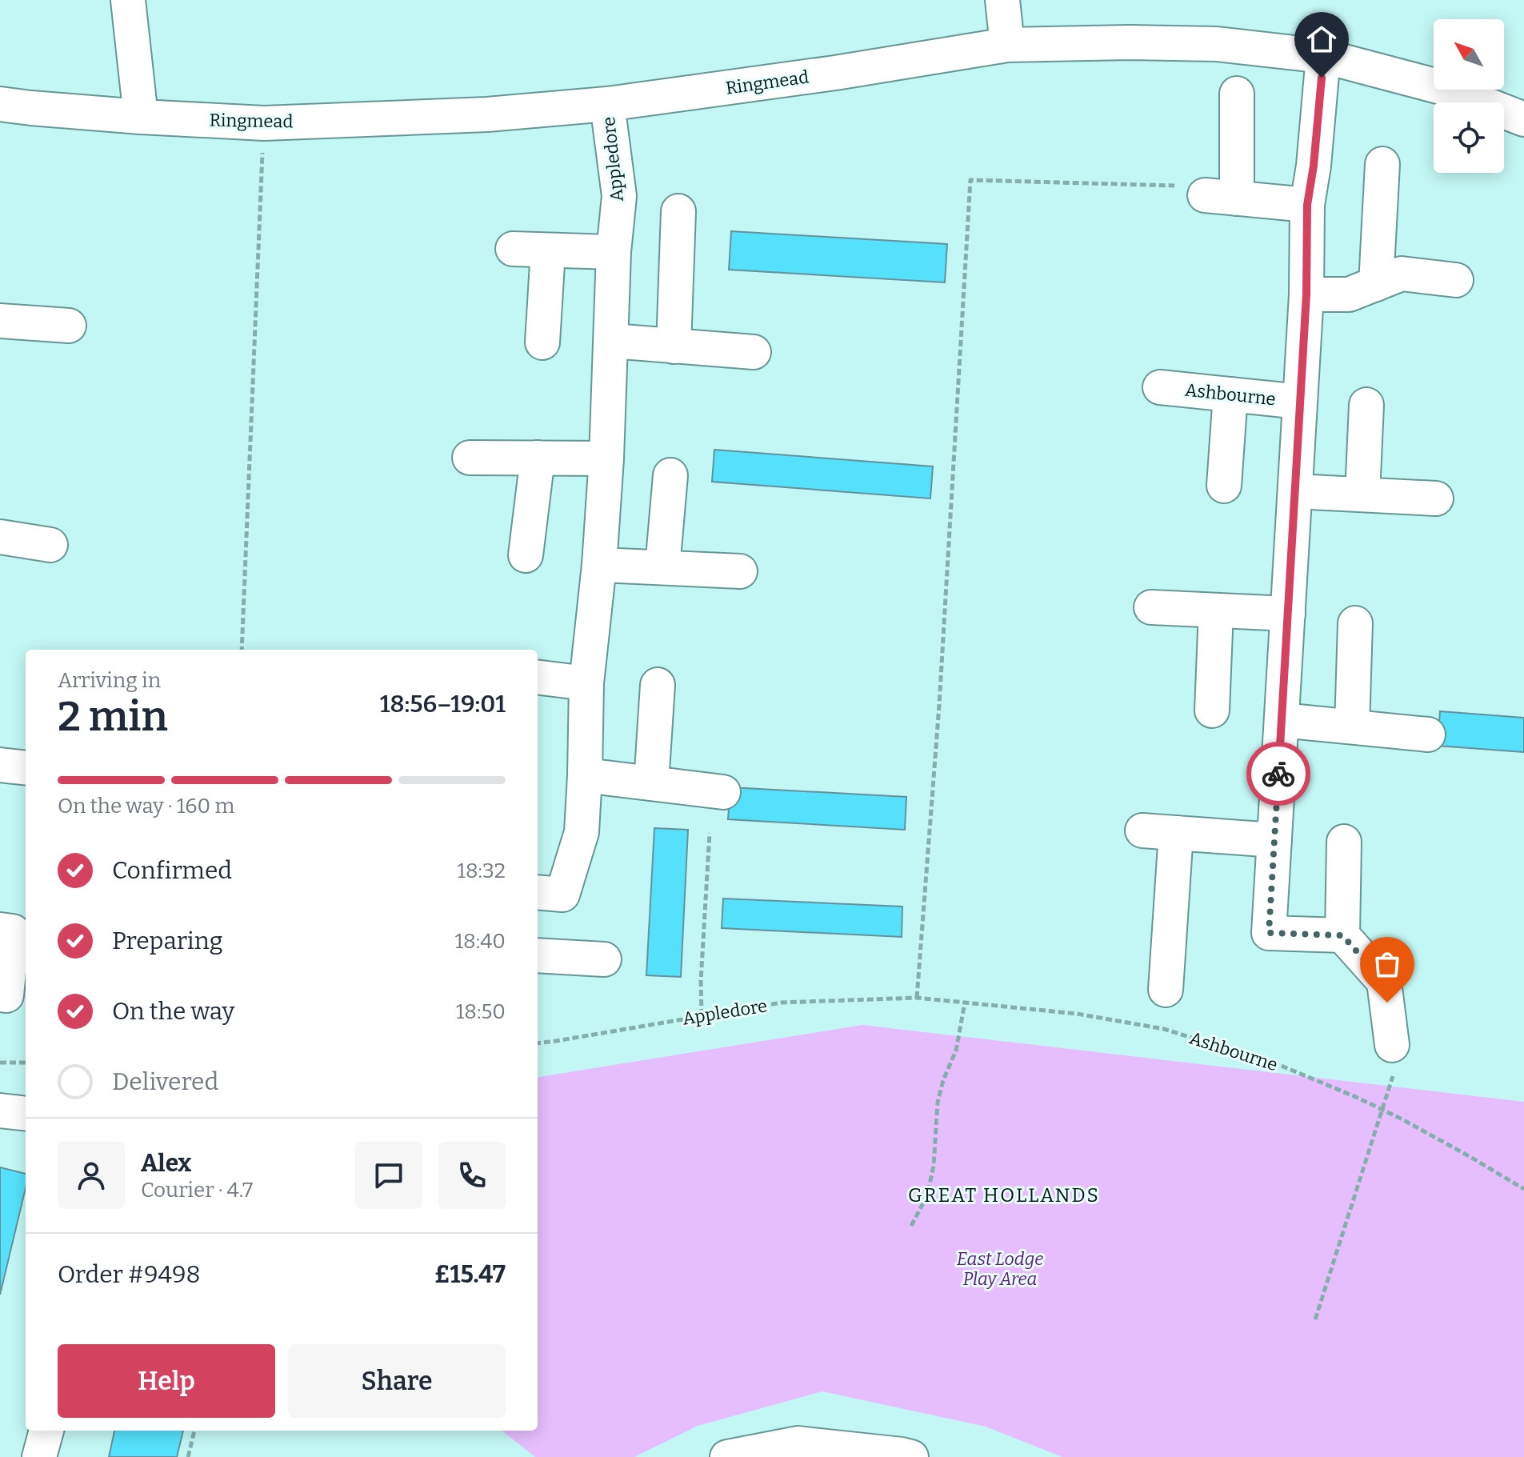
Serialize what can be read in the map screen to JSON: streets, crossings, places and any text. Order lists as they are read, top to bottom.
{
  "streets": {
    "street": ["Ringmead", "Appledore", "Ashbourne"]
  },
  "crossings": [
    ["Ringmead", "Appledore"],
    ["Ringmead", "Ashbourne"],
    ["Appledore", "Ashbourne"]
  ],
  "districts": ["GREAT HOLLANDS"],
  "parks": ["East Lodge Play Area"],
  "north": "top left",
  "page": {
    "heading": ["2 min", "Arriving in", "18:56–19:01"],
    "panel": [
      "Alex",
      "Courier · 4.7",
      "Order #9498",
      "£15.47"
    ],
    "bar": "On the way · 160 m",
    "list": [
      ["Confirmed", "18:32"],
      ["Preparing", "18:40"],
      ["On the way", "18:50"],
      "Delivered"
    ],
    "buttons": ["Help", "Share"]
  }
}
